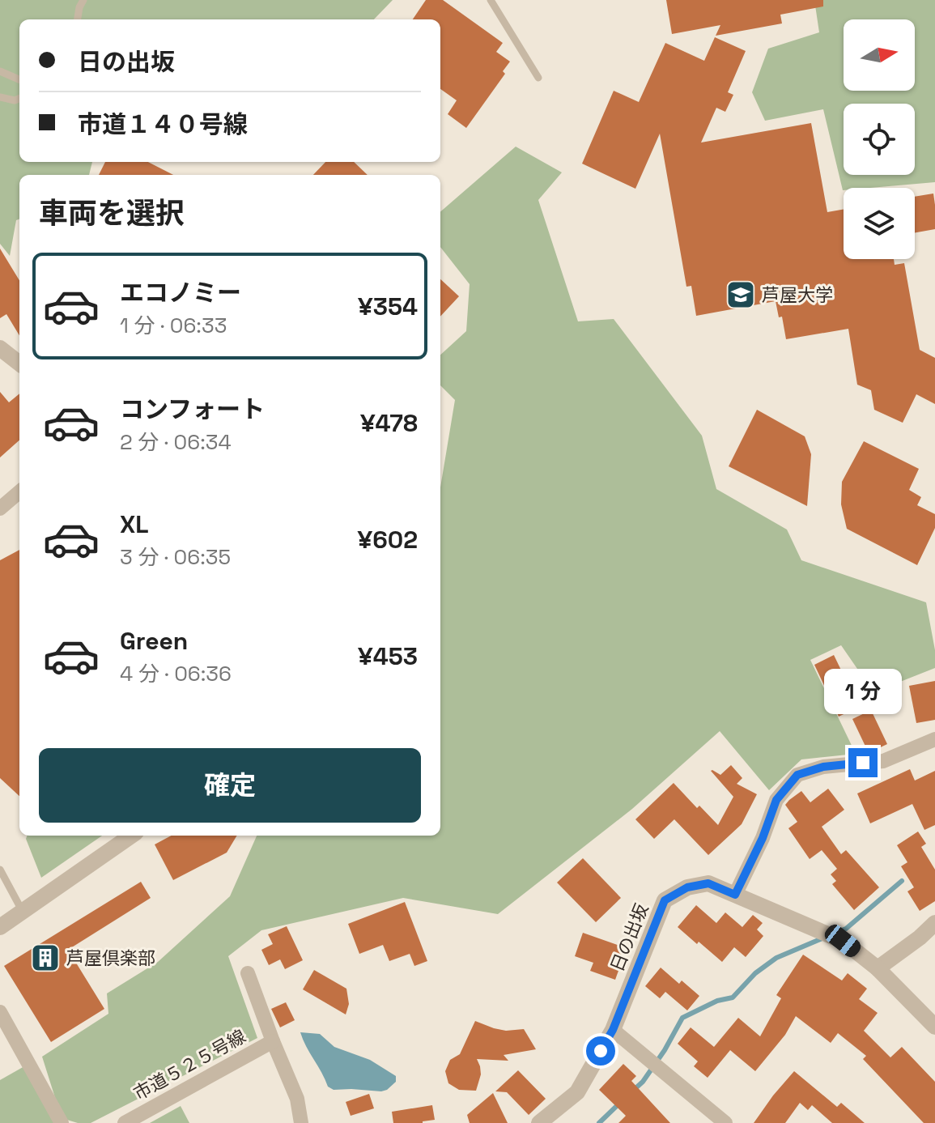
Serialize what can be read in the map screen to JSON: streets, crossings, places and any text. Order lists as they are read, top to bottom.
{
  "streets": {
    "street": ["日の出坂", "市道５２５号線"]
  },
  "places": {
    "school or university": ["芦屋大学"],
    "building": ["芦屋倶楽部"]
  },
  "north": "right",
  "page": {
    "banner": ["日の出坂", "市道１４０号線"],
    "heading": "車両を選択",
    "list": [
      {
        "name": "エコノミー",
        "note": "1 分 · 06:33",
        "value": "¥354"
      },
      {
        "name": "コンフォート",
        "note": "2 分 · 06:34",
        "value": "¥478"
      },
      {
        "name": "XL",
        "note": "3 分 · 06:35",
        "value": "¥602"
      },
      {
        "name": "Green",
        "note": "4 分 · 06:36",
        "value": "¥453"
      }
    ],
    "bubble": "1 分",
    "buttons": "確定"
  }
}
